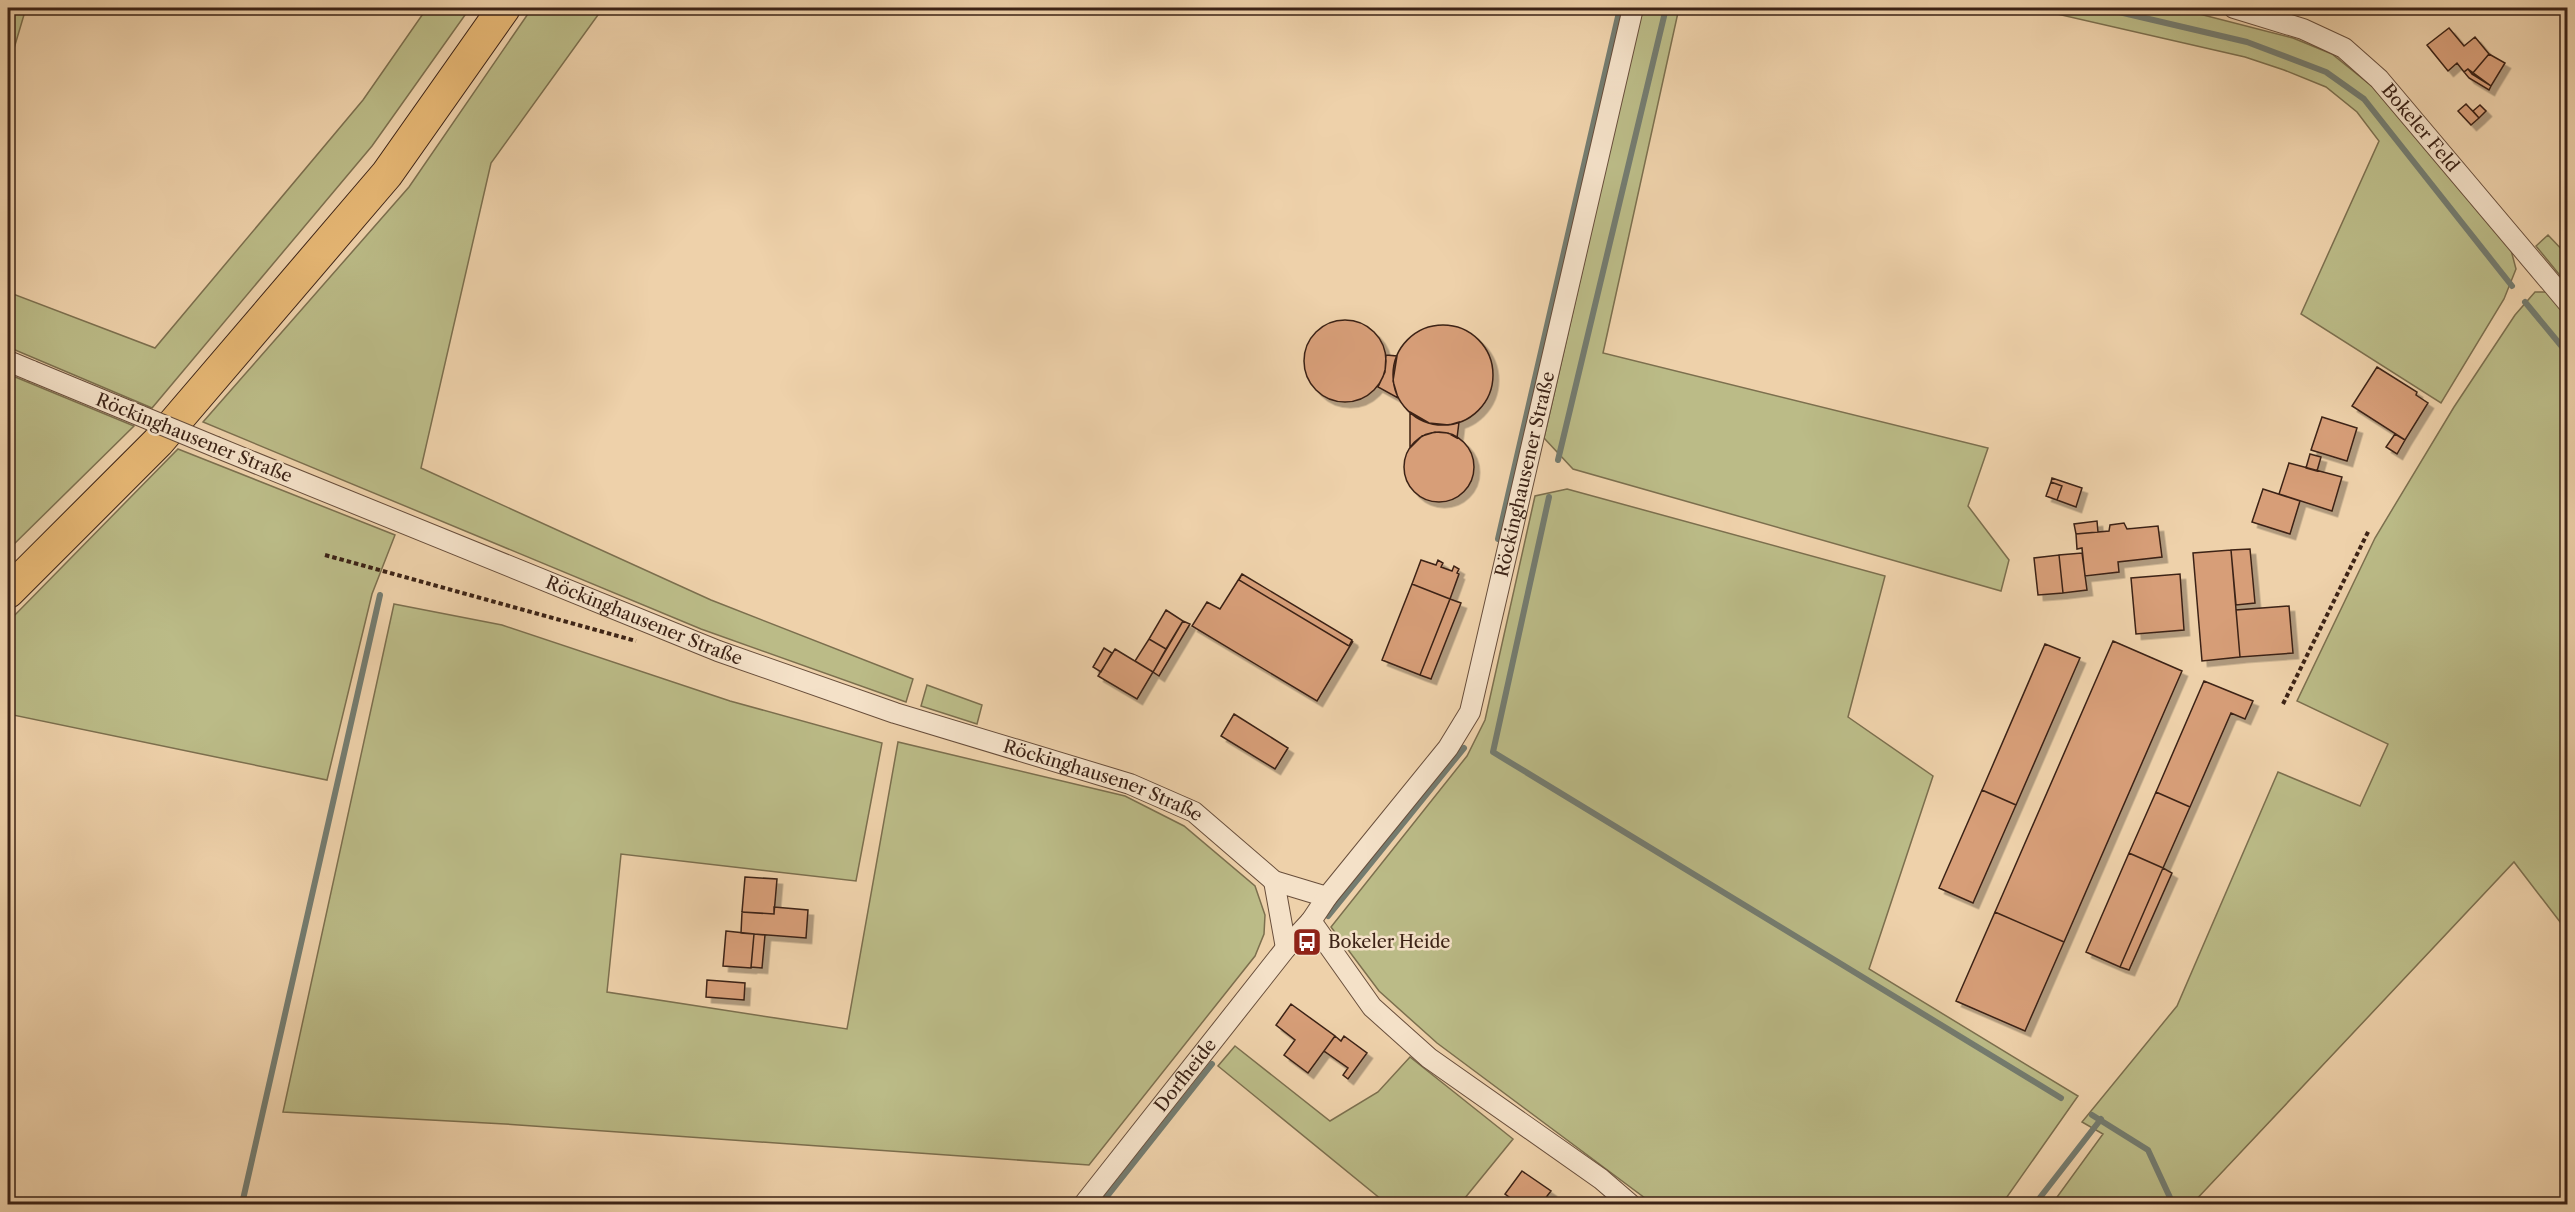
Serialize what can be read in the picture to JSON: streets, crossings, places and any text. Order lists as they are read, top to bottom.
{
  "streets": {
    "street": ["Bokeler Feld", "Röckinghausener Straße", "Dorfheide"]
  },
  "crossings": [
    ["Röckinghausener Straße", "Dorfheide"]
  ],
  "places": {
    "bus stop": ["Bokeler Heide"]
  }
}
